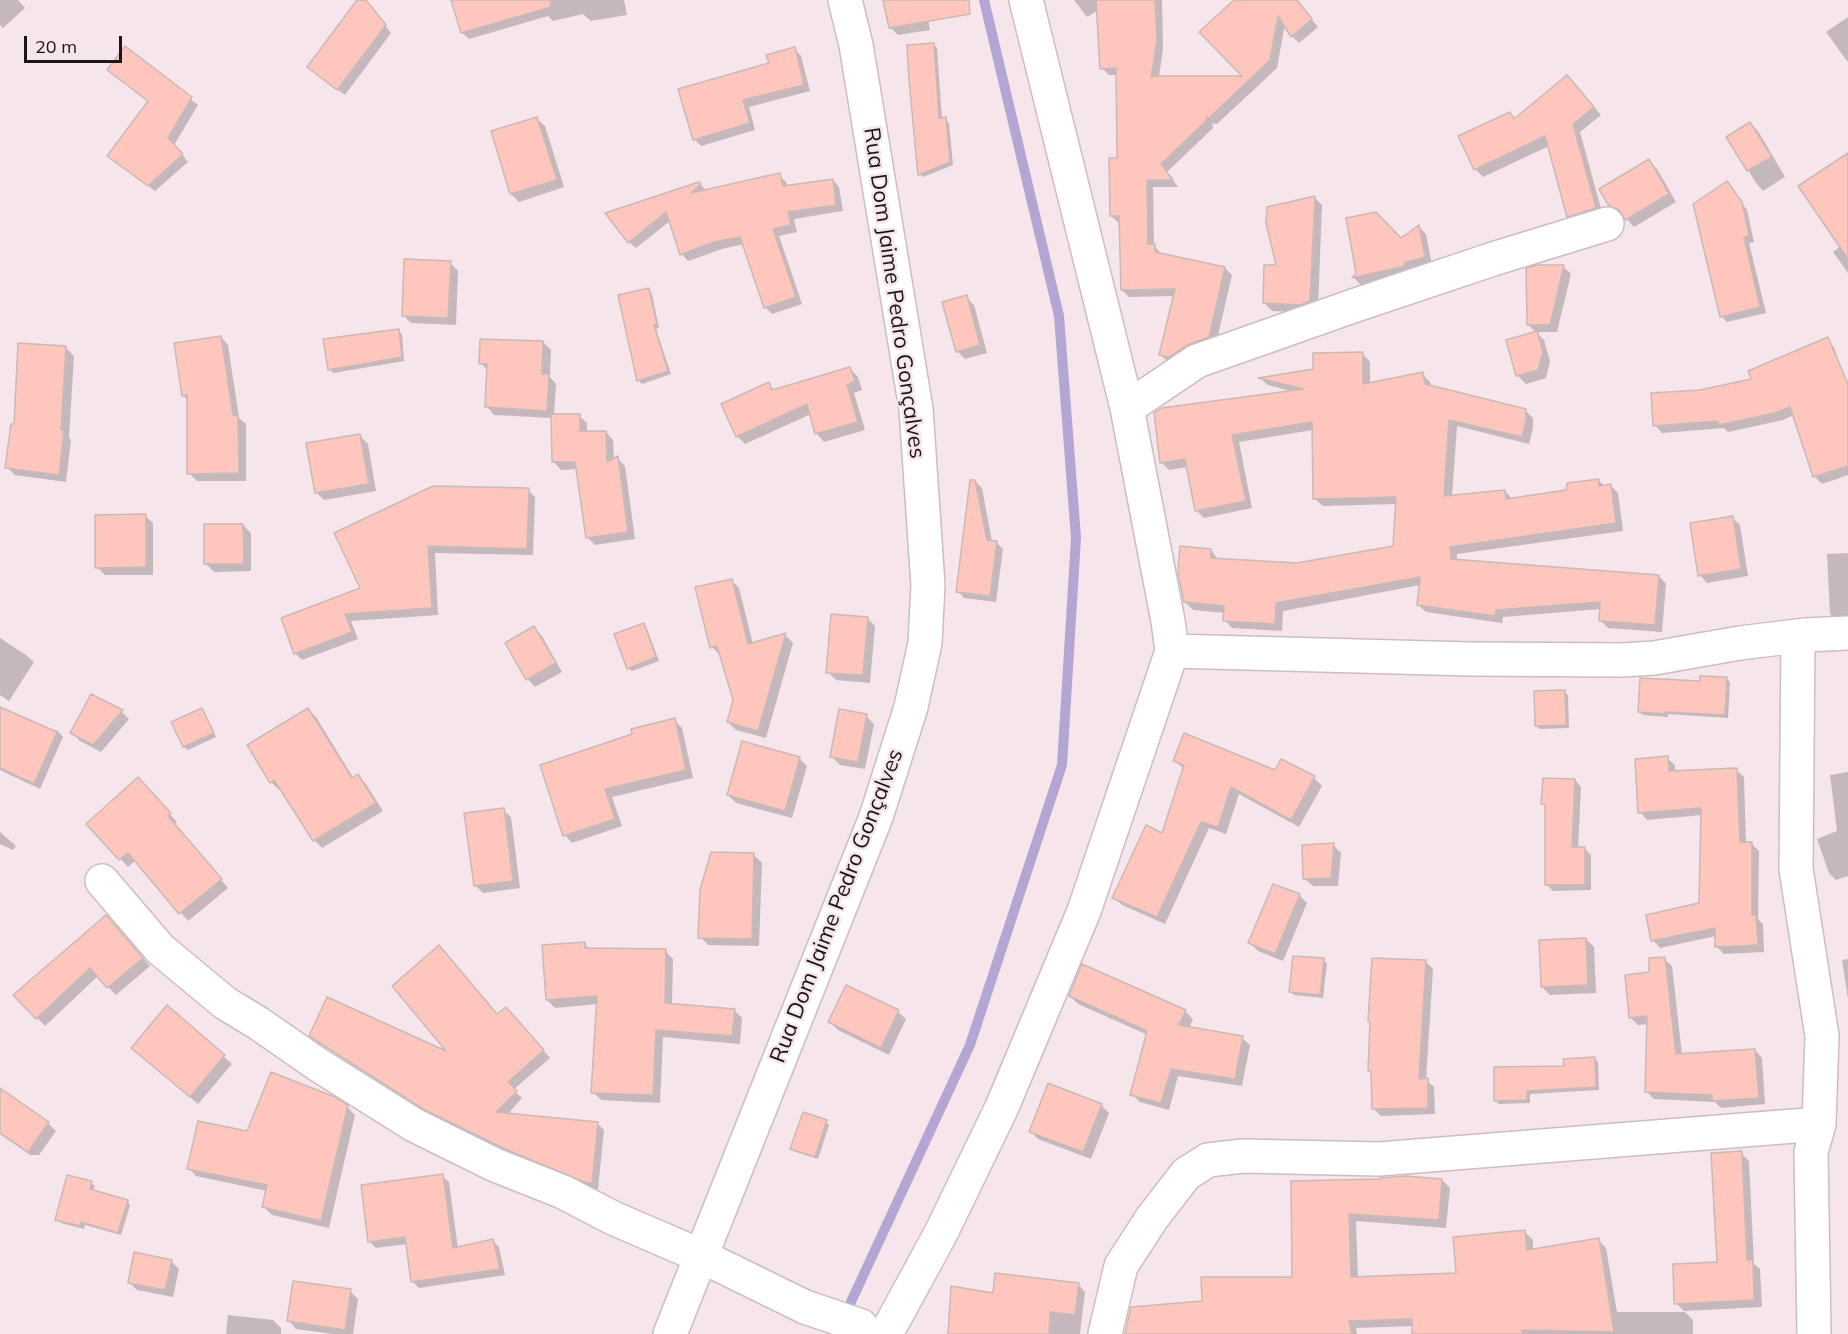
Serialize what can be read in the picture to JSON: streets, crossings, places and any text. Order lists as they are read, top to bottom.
{
  "streets": {
    "street": ["Rua Dom Jaime Pedro Gonçalves"]
  },
  "scale_bar": "20 m"
}
